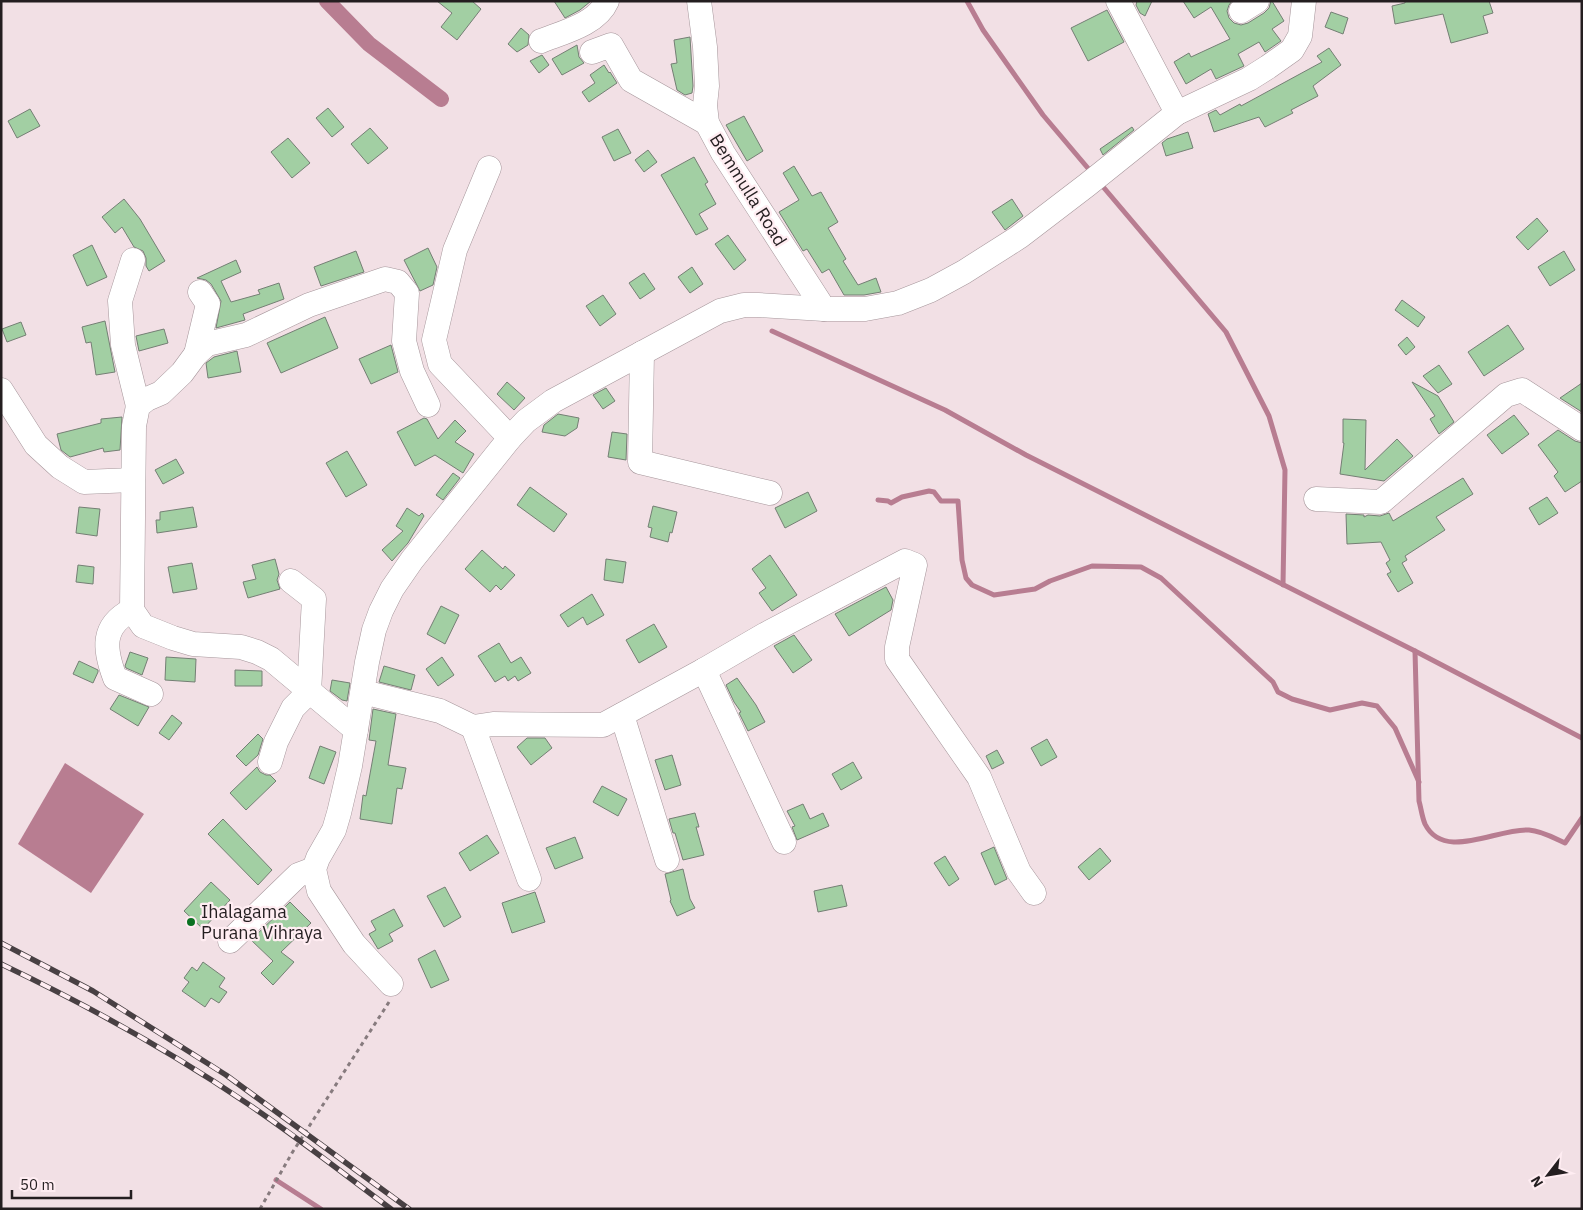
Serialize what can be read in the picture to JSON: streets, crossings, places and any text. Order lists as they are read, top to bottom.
{
  "streets": {
    "street": ["Bemmulla Road"]
  },
  "places": ["Ihalagama Purana Vihraya"],
  "scale_bar": "50 m",
  "north": "bottom left"
}
